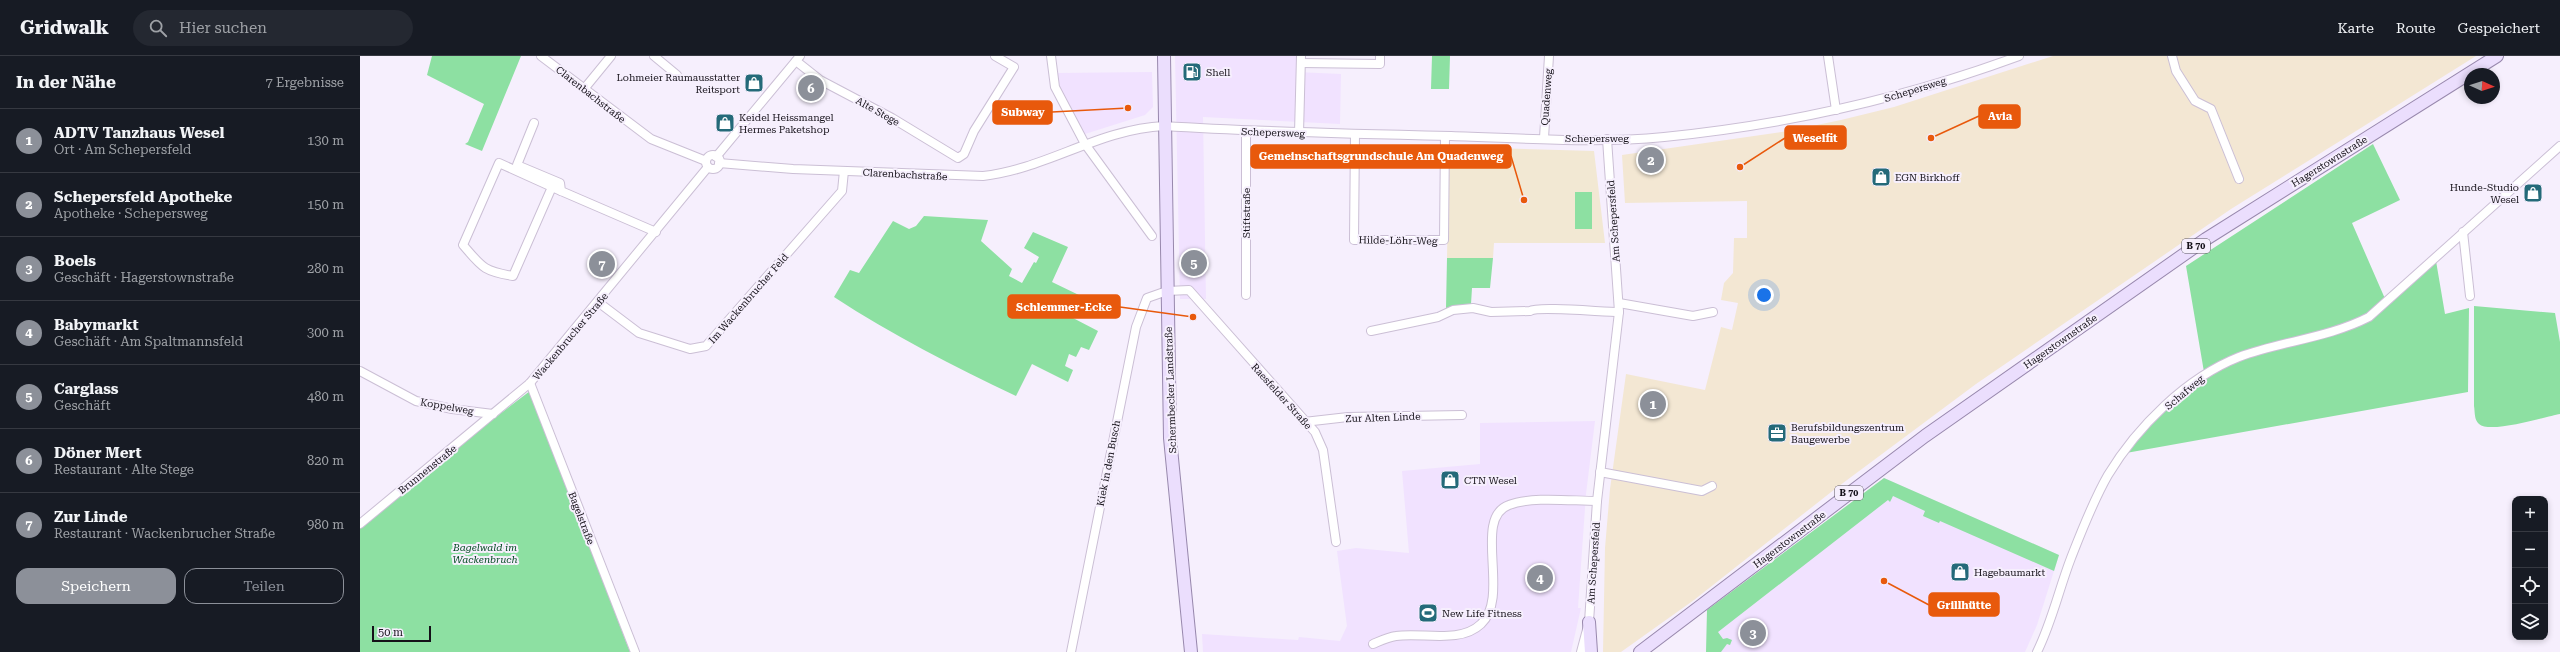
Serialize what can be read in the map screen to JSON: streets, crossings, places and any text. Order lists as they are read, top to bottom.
{
  "streets": {
    "main road": ["Hagerstownstraße", "B 70", "Schermbecker Landstraße"],
    "street": [
      "Schepersweg",
      "Clarenbachstraße",
      "Quadenweg",
      "Alte Stege",
      "Stiftstraße",
      "Am Schepersfeld",
      "Hilde-Löhr-Weg",
      "Im Wackenbrucher Feld",
      "Wackenbrucher Straße",
      "Schafweg",
      "Raesfelder Straße",
      "Koppelweg",
      "Zur Alten Linde",
      "Kiek in den Busch",
      "Brunnenstraße",
      "Bagelstraße"
    ]
  },
  "crossings": [
    ["Schepersweg", "Clarenbachstraße"],
    ["Schepersweg", "Quadenweg"],
    ["Schepersweg", "Stiftstraße"],
    ["Schepersweg", "Am Schepersfeld"],
    ["Schepersweg", "Hilde-Löhr-Weg"],
    ["Schepersweg", "Schermbecker Landstraße"],
    ["Clarenbachstraße", "Im Wackenbrucher Feld"],
    ["Clarenbachstraße", "Wackenbrucher Straße"],
    ["Clarenbachstraße", "Schermbecker Landstraße"],
    ["Im Wackenbrucher Feld", "Wackenbrucher Straße"],
    ["Wackenbrucher Straße", "Koppelweg"],
    ["Wackenbrucher Straße", "Brunnenstraße"],
    ["Wackenbrucher Straße", "Bagelstraße"],
    ["Schermbecker Landstraße", "Raesfelder Straße"],
    ["Schermbecker Landstraße", "Kiek in den Busch"],
    ["Raesfelder Straße", "Zur Alten Linde"],
    ["Raesfelder Straße", "Kiek in den Busch"],
    ["Koppelweg", "Brunnenstraße"]
  ],
  "parks": ["Bagelwald im Wackenbruch"],
  "places": {
    "fuel station": ["Shell"],
    "shop": [
      "Lohmeier Raumausstatter Reitsport",
      "Keidel Heissmangel Hermes Paketshop",
      "EGN Birkhoff",
      "Hunde-Studio Wesel",
      "CTN Wesel",
      "Hagebaumarkt"
    ],
    "other": [
      "Subway",
      "Avia",
      "Weselfit",
      "Gemeinschaftsgrundschule Am Quadenweg",
      "Schlemmer-Ecke",
      "Grillhütte"
    ],
    "office": ["Berufsbildungszentrum Baugewerbe"],
    "sports": ["New Life Fitness"]
  },
  "scale_bar": "50 m",
  "north": "right",
  "page": {
    "header": "Gridwalk",
    "search": "Hier suchen",
    "nav": ["Karte", "Route", "Gespeichert"],
    "heading": ["In der Nähe", "7 Ergebnisse"],
    "pins": [
      "6",
      "2",
      "5",
      "7",
      "1",
      "4",
      "3"
    ],
    "list": [
      {
        "mark": "1",
        "name": "ADTV Tanzhaus Wesel",
        "note": "Ort · Am Schepersfeld",
        "value": "130 m"
      },
      {
        "mark": "2",
        "name": "Schepersfeld Apotheke",
        "note": "Apotheke · Schepersweg",
        "value": "150 m"
      },
      {
        "mark": "3",
        "name": "Boels",
        "note": "Geschäft · Hagerstownstraße",
        "value": "280 m"
      },
      {
        "mark": "4",
        "name": "Babymarkt",
        "note": "Geschäft · Am Spaltmannsfeld",
        "value": "300 m"
      },
      {
        "mark": "5",
        "name": "Carglass",
        "note": "Geschäft",
        "value": "480 m"
      },
      {
        "mark": "6",
        "name": "Döner Mert",
        "note": "Restaurant · Alte Stege",
        "value": "820 m"
      },
      {
        "mark": "7",
        "name": "Zur Linde",
        "note": "Restaurant · Wackenbrucher Straße",
        "value": "980 m"
      }
    ],
    "map_buttons": ["+", "−"],
    "buttons": ["Speichern", "Teilen"],
    "scale": "50 m"
  }
}
